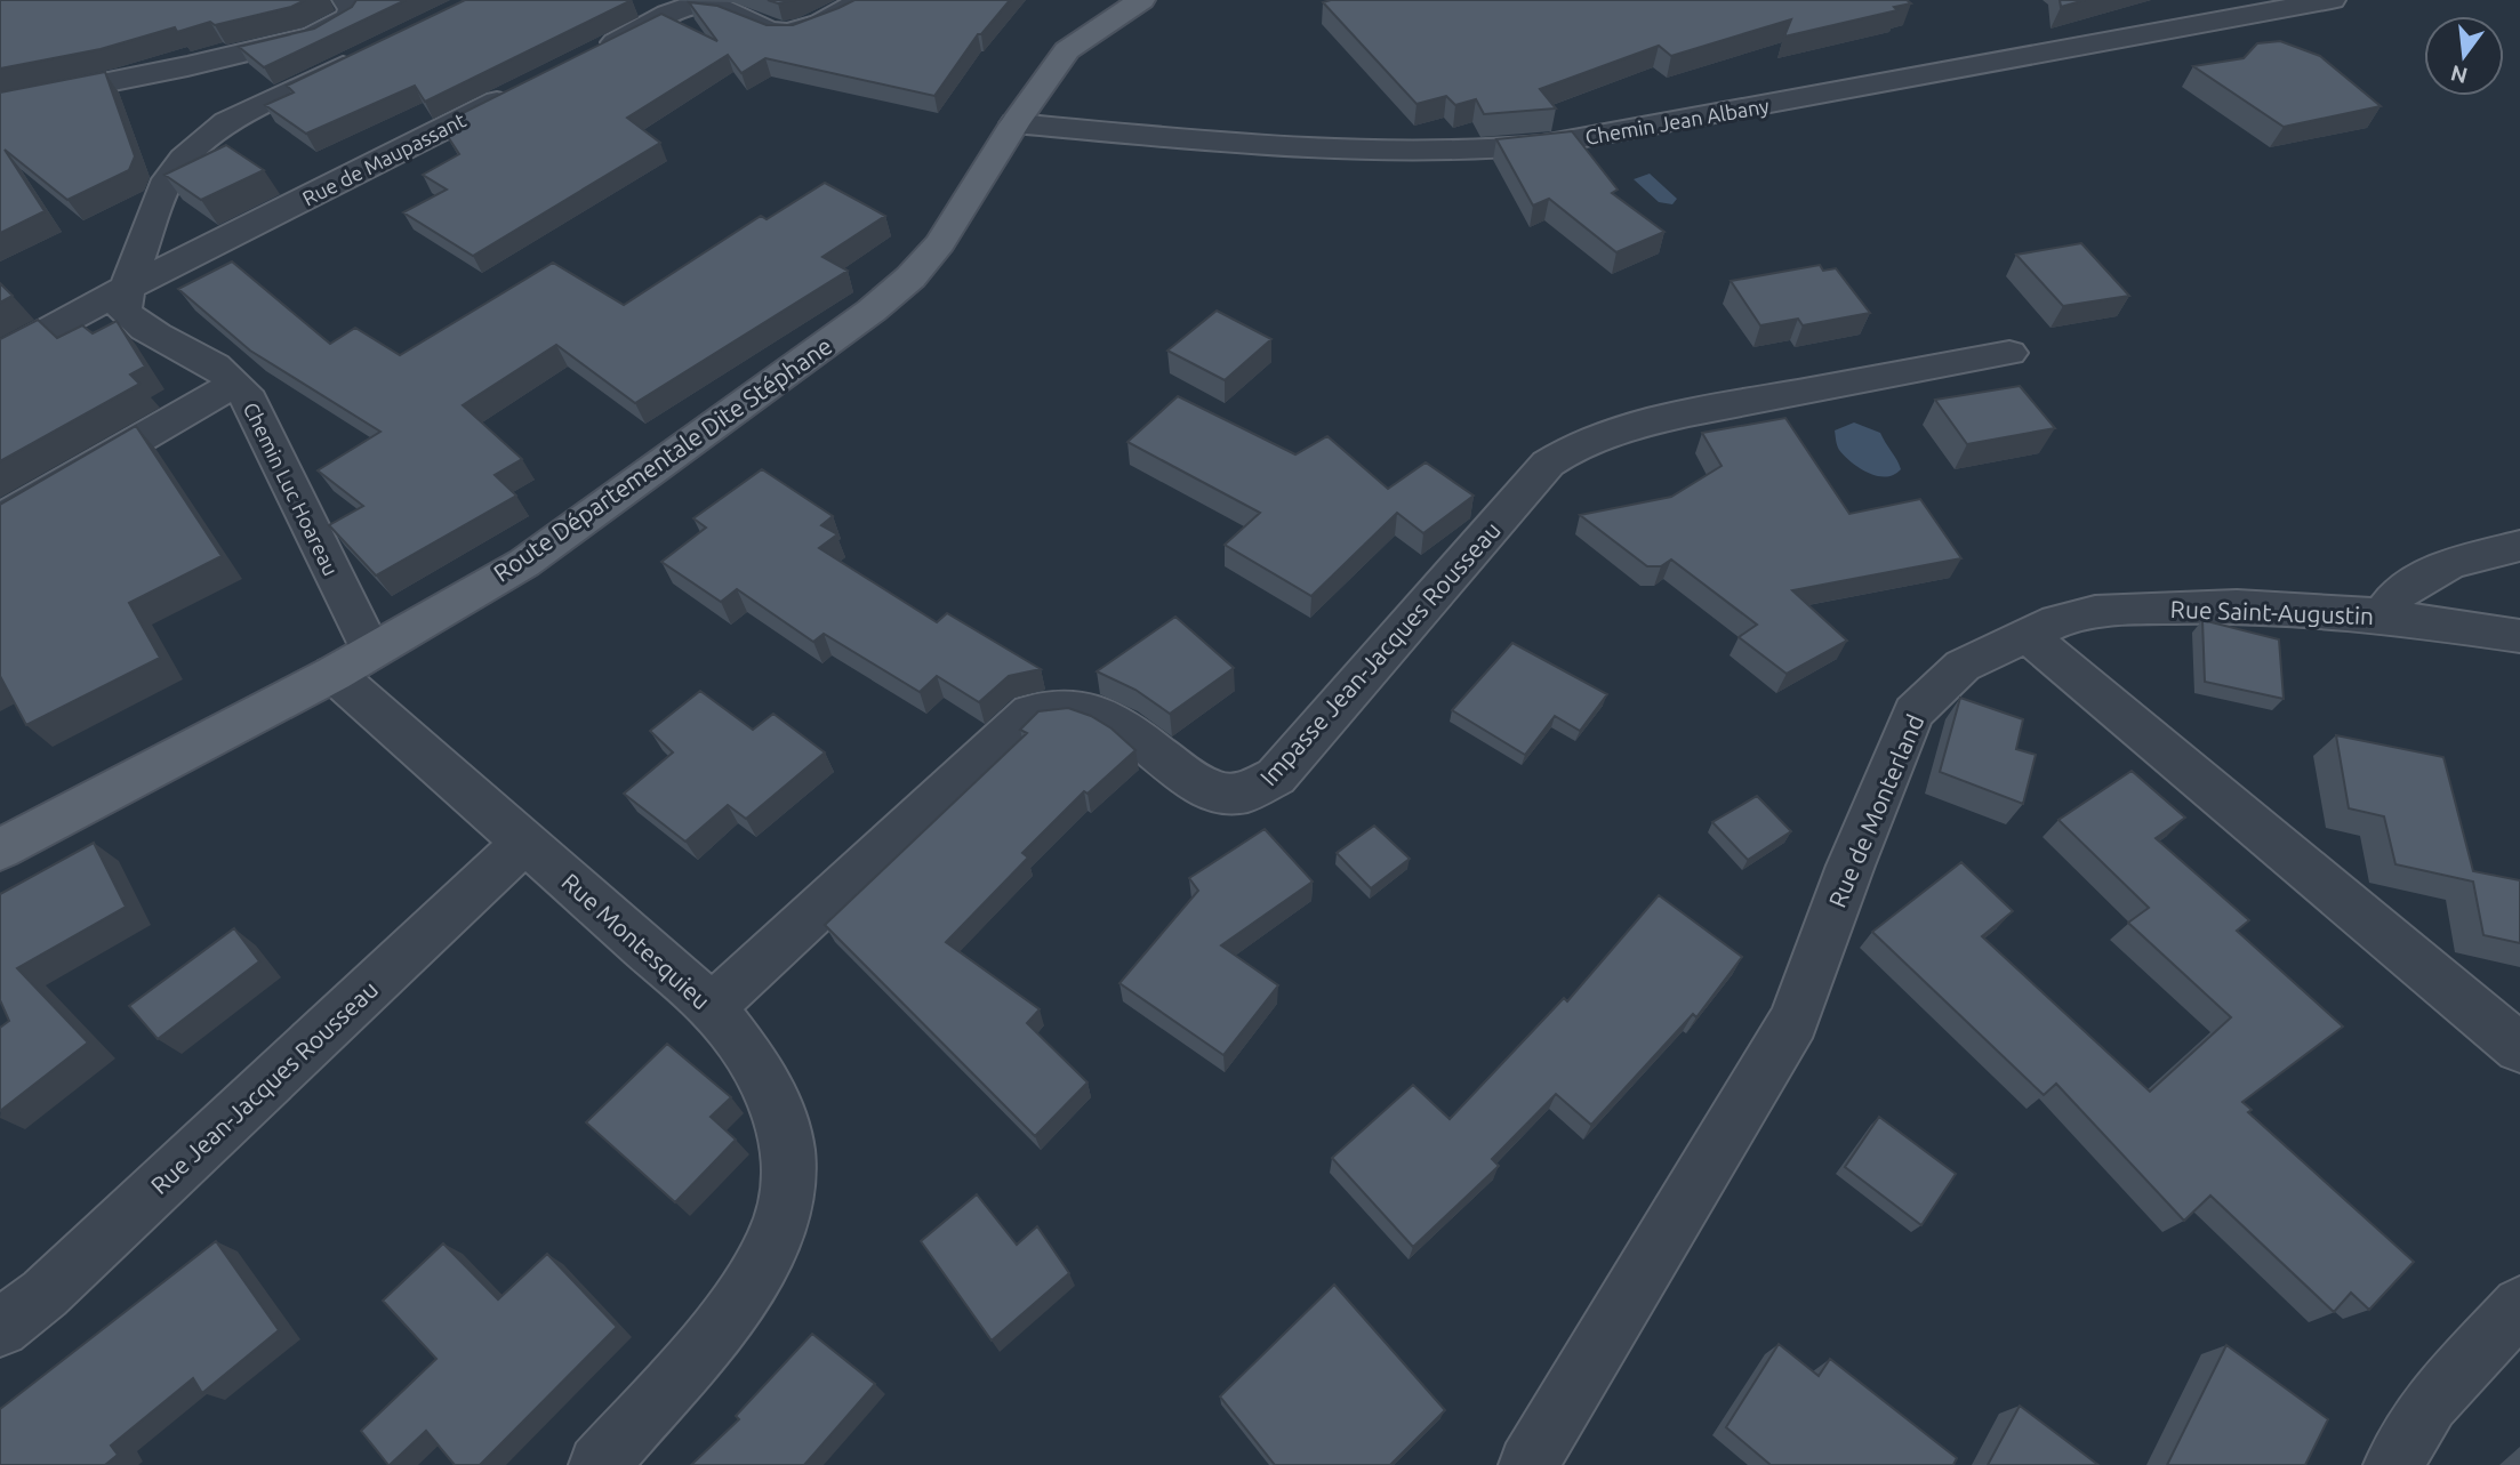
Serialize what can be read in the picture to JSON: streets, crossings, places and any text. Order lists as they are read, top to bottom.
{
  "streets": {
    "main road": ["Route Départementale Dite Stéphane"],
    "street": [
      "Chemin Jean Albany",
      "Rue de Maupassant",
      "Chemin Luc Hoareau",
      "Rue Saint-Augustin",
      "Impasse Jean-Jacques Rousseau",
      "Rue de Monterland",
      "Rue Montesquieu",
      "Rue Jean-Jacques Rousseau"
    ]
  },
  "crossings": [
    ["Chemin Jean Albany", "Route Départementale Dite Stéphane"],
    ["Rue de Maupassant", "Chemin Luc Hoareau"],
    ["Route Départementale Dite Stéphane", "Chemin Luc Hoareau"],
    ["Route Départementale Dite Stéphane", "Rue Montesquieu"],
    ["Chemin Luc Hoareau", "Rue Montesquieu"],
    ["Rue Saint-Augustin", "Rue de Monterland"],
    ["Impasse Jean-Jacques Rousseau", "Rue Montesquieu"],
    ["Rue Montesquieu", "Rue Jean-Jacques Rousseau"]
  ],
  "north": "bottom"
}
